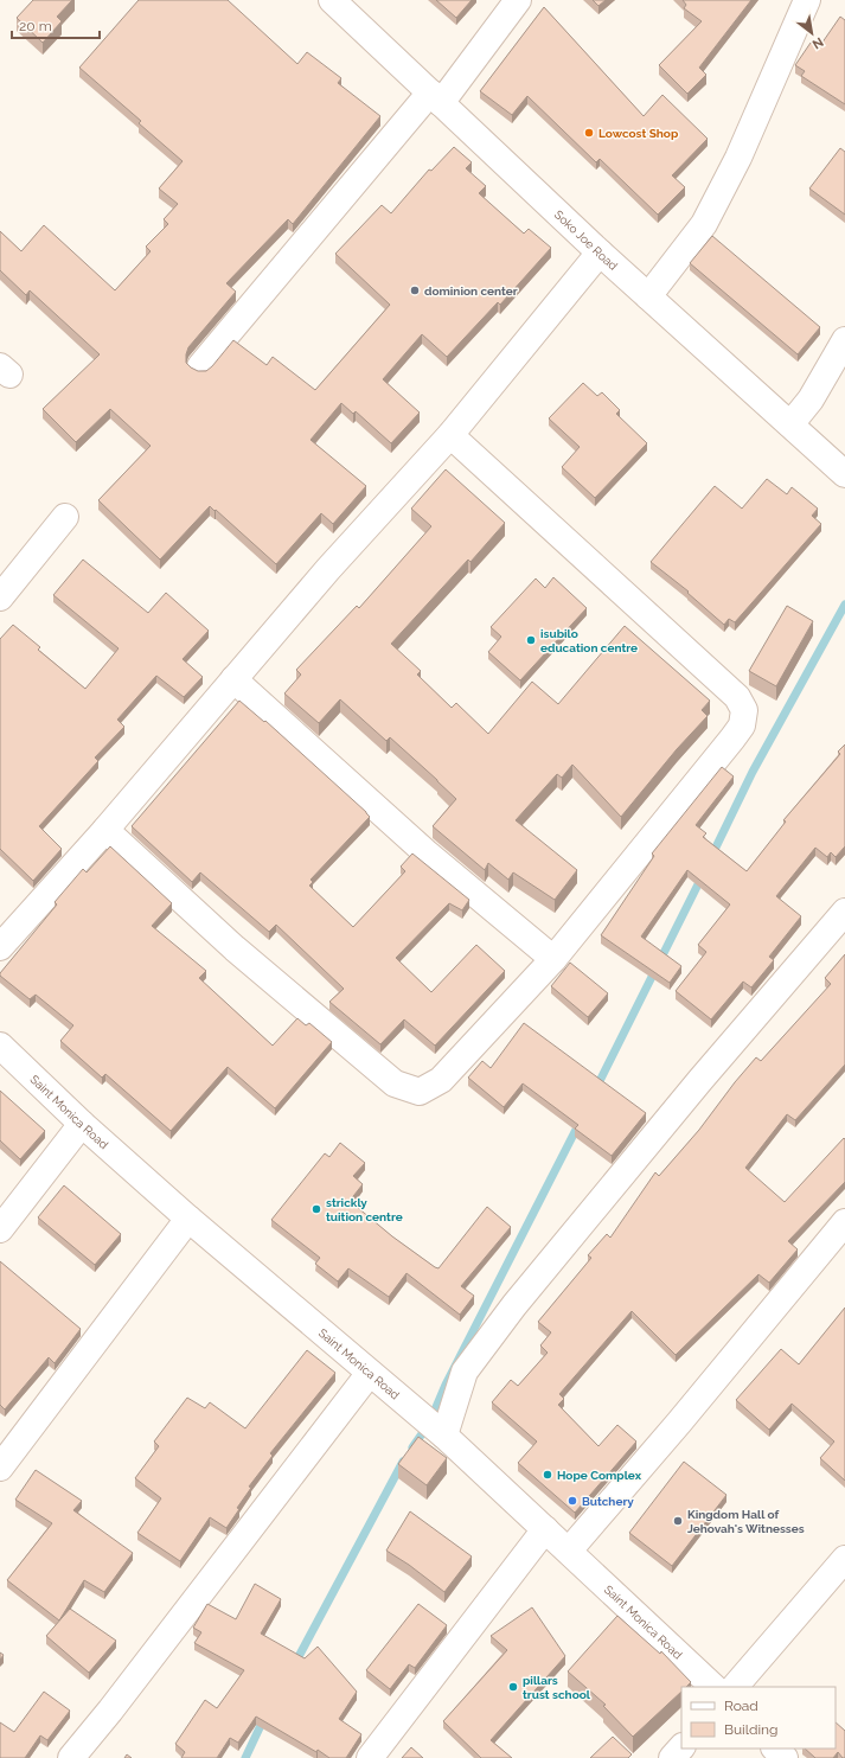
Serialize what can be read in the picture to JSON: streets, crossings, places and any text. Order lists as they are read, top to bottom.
{
  "streets": {
    "street": ["Soko Joe Road", "Saint Monica Road"]
  },
  "places": [
    "Lowcost Shop",
    "dominion center",
    "isubilo education centre",
    "strickly tuition centre",
    "Hope Complex",
    "Butchery",
    "Kingdom Hall of Jehovah's Witnesses",
    "pillars trust school"
  ],
  "legend": ["Road", "Building"],
  "scale_bar": "20 m",
  "north": "bottom right"
}
